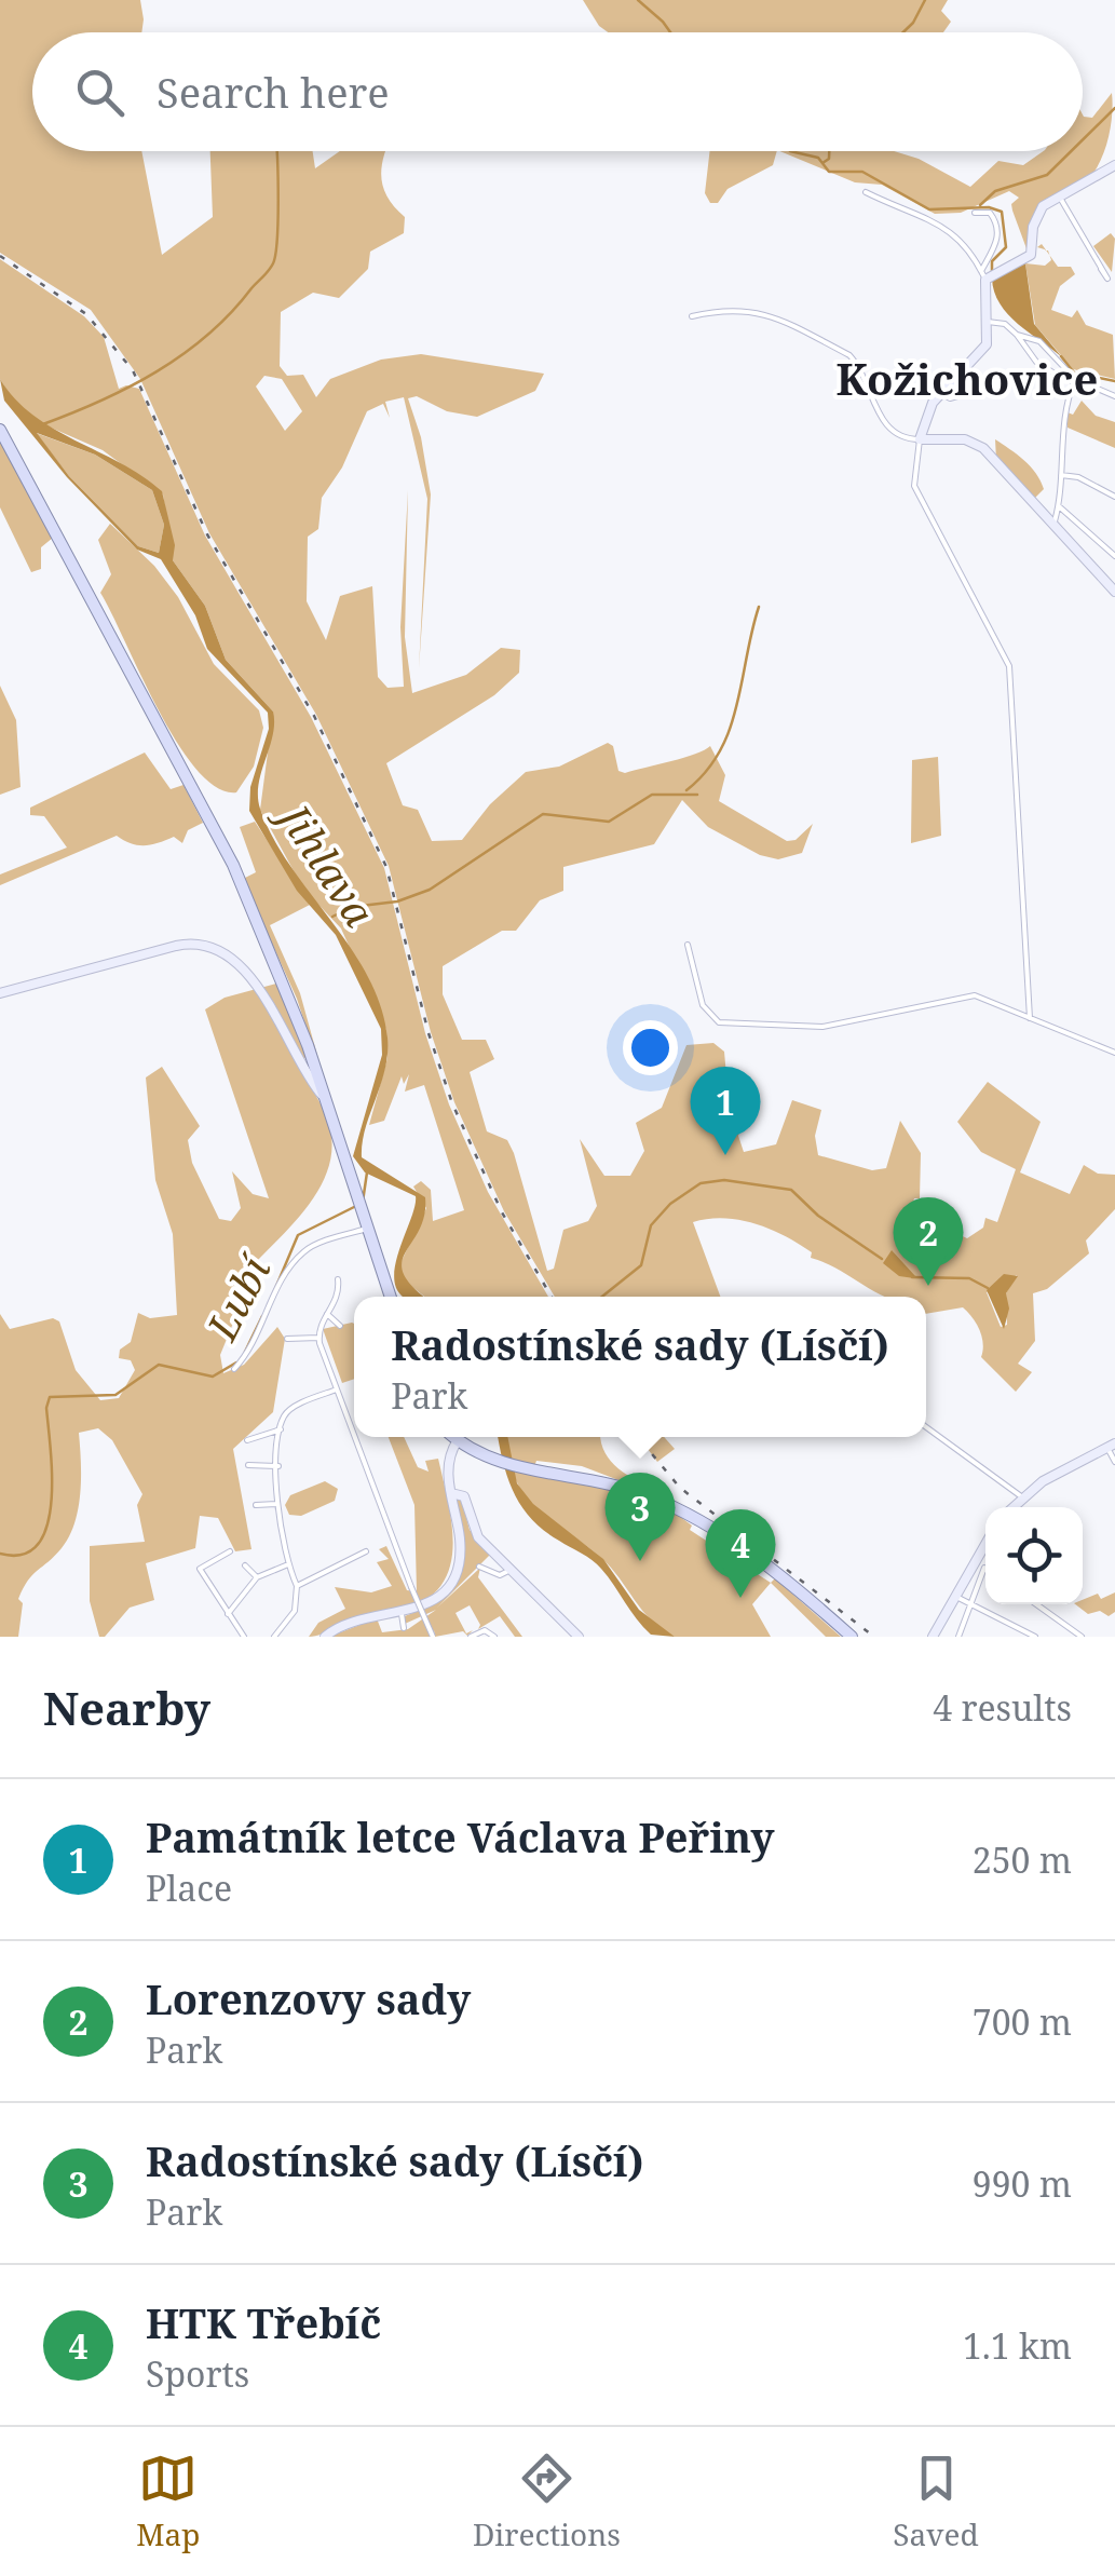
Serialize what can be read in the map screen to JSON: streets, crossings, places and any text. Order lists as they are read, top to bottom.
{
  "districts": ["Kožichovice"],
  "water": ["Jihlava", "Lubí"],
  "page": {
    "search": "Search here",
    "pins": [
      "1",
      "2",
      "3",
      "4"
    ],
    "popup": ["Radostínské sady (Lísčí)", "Park"],
    "heading": ["Nearby", "4 results"],
    "list": [
      {
        "mark": "1",
        "name": "Památník letce Václava Peřiny",
        "note": "Place",
        "value": "250 m"
      },
      {
        "mark": "2",
        "name": "Lorenzovy sady",
        "note": "Park",
        "value": "700 m"
      },
      {
        "mark": "3",
        "name": "Radostínské sady (Lísčí)",
        "note": "Park",
        "value": "990 m"
      },
      {
        "mark": "4",
        "name": "HTK Třebíč",
        "note": "Sports",
        "value": "1.1 km"
      }
    ],
    "nav": ["Map", "Directions", "Saved"]
  }
}
